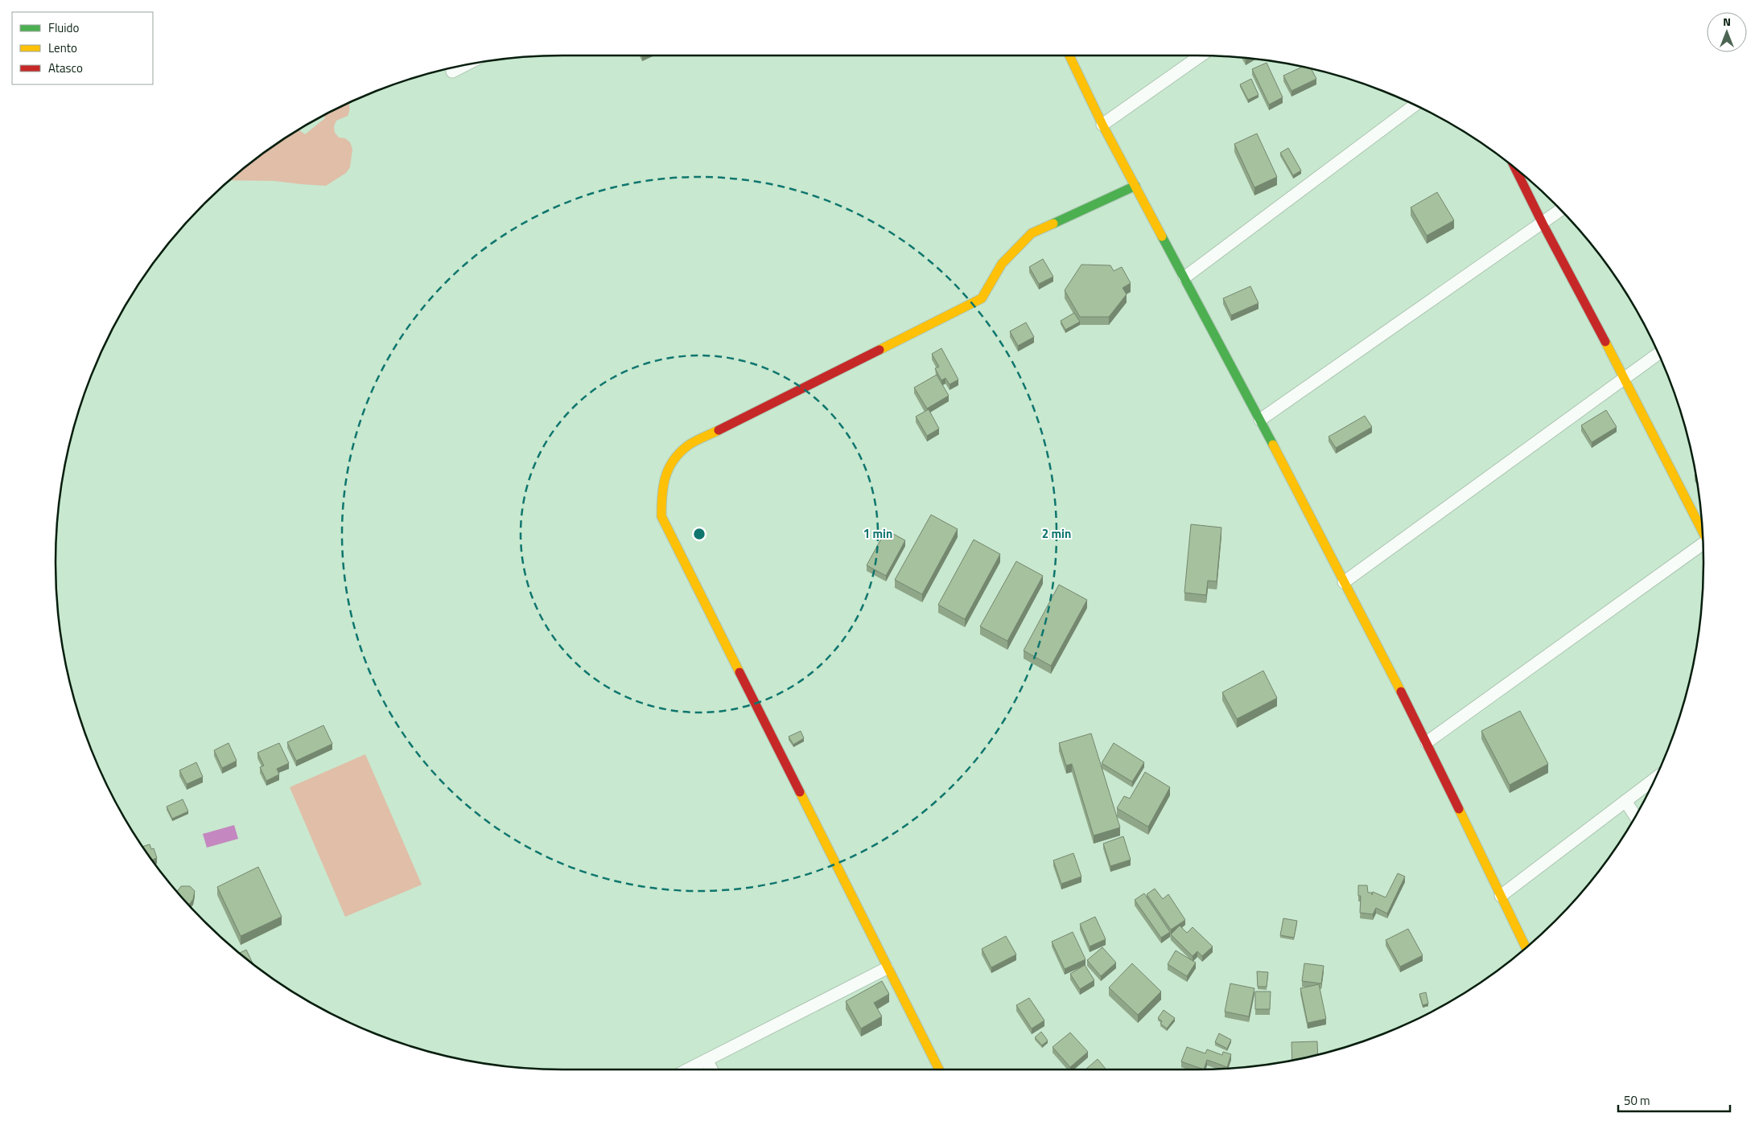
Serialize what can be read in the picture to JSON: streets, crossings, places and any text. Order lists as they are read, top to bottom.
{
  "legend": ["Fluido", "Lento", "Atasco"],
  "scale_bar": "50 m",
  "north": "top",
  "rings": ["1 min", "2 min"]
}
